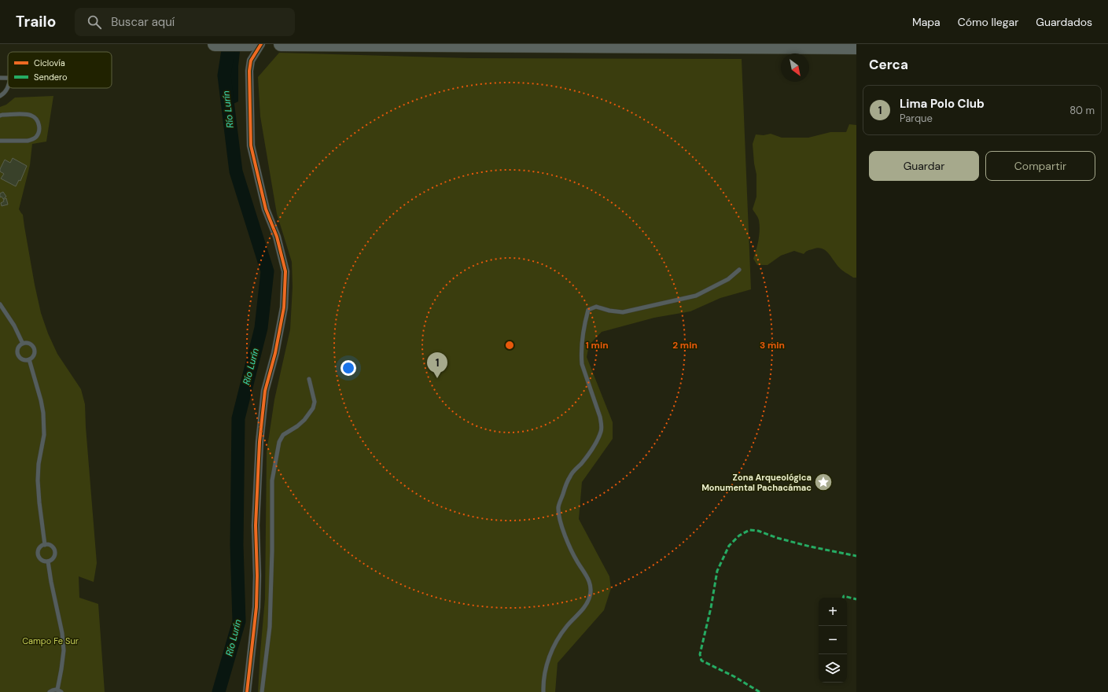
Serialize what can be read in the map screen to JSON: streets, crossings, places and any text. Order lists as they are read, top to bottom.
{
  "water": ["Río Lurín"],
  "parks": ["Campo Fe Sur"],
  "places": {
    "place": ["Zona Arqueológica Monumental Pachacámac"]
  },
  "legend": ["Ciclovía", "Sendero"],
  "north": "bottom right",
  "page": {
    "header": "Trailo",
    "search": "Buscar aquí",
    "nav": ["Mapa", "Cómo llegar", "Guardados"],
    "heading": "Cerca",
    "list": [
      {
        "mark": "1",
        "name": "Lima Polo Club",
        "note": "Parque",
        "value": "80 m"
      }
    ],
    "buttons": ["Guardar", "Compartir"],
    "pins": "1",
    "map_buttons": ["+", "−"]
  },
  "rings": ["1 min", "2 min", "3 min"]
}
